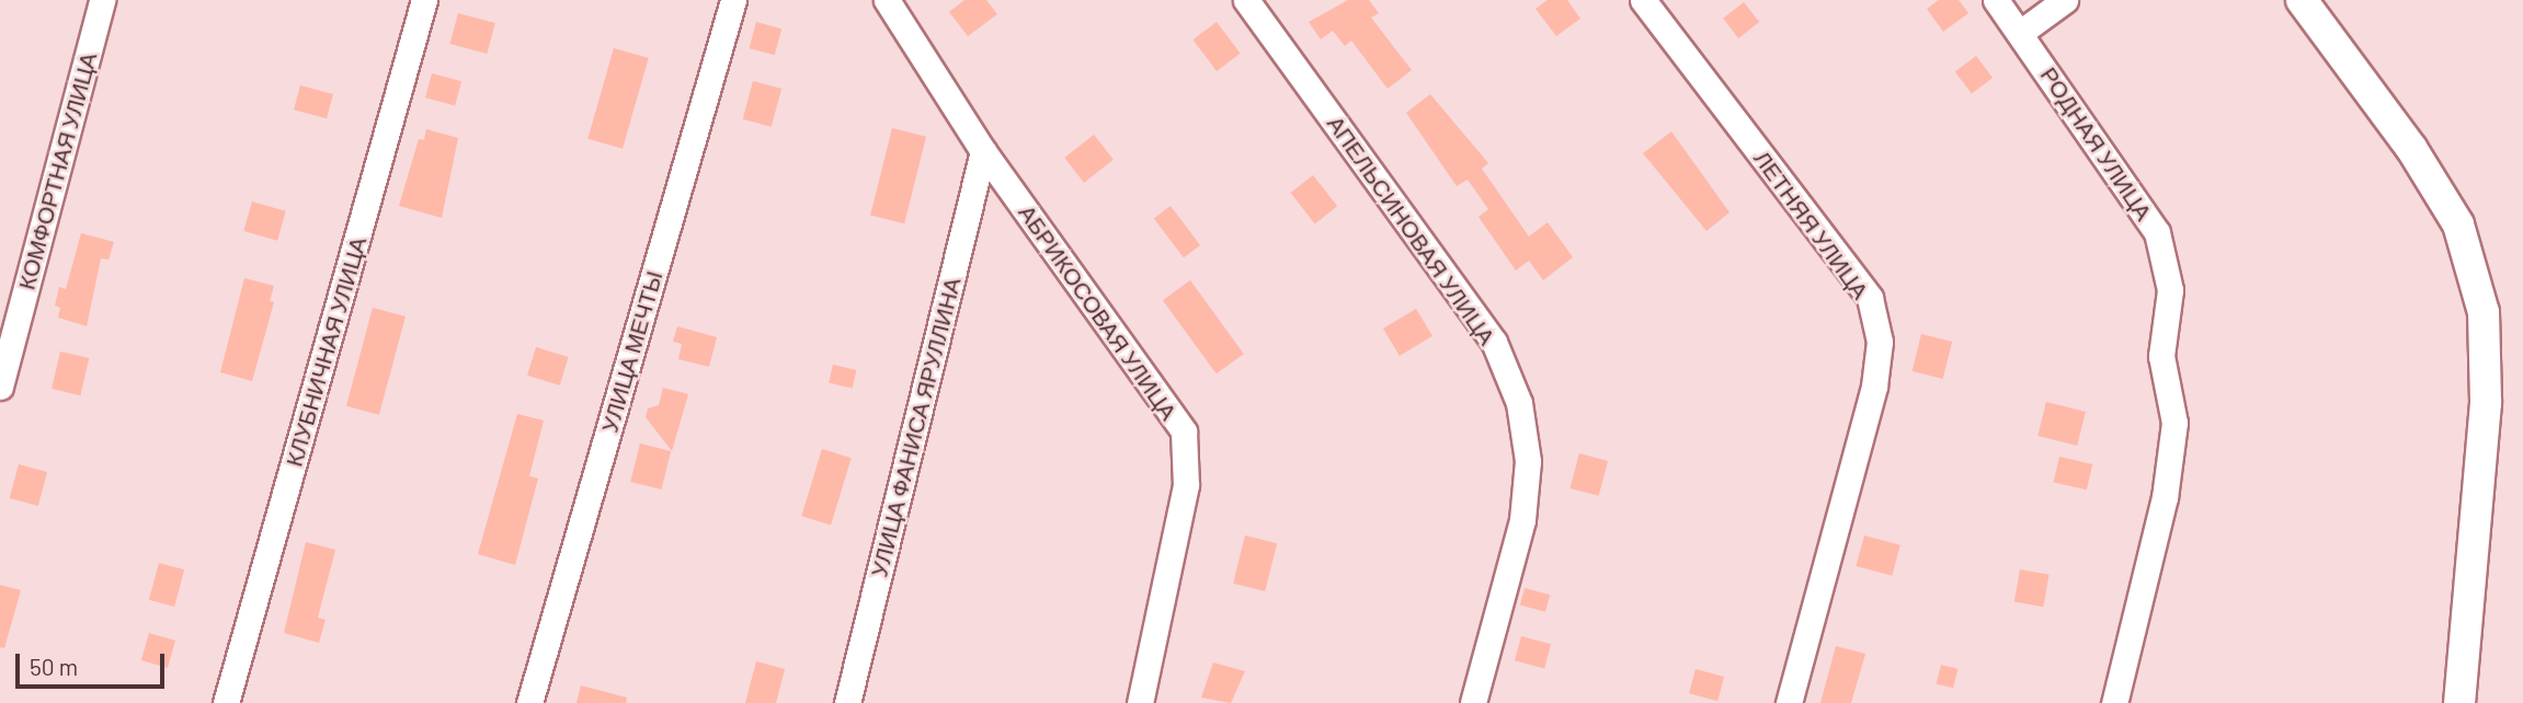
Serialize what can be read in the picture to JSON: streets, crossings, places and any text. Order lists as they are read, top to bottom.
{
  "streets": {
    "street": [
      "РОДНАЯ УЛИЦА",
      "КОМФОРТНАЯ УЛИЦА",
      "ЛЕТНЯЯ УЛИЦА",
      "АПЕЛЬСИНОВАЯ УЛИЦА",
      "АБРИКОСОВАЯ УЛИЦА",
      "КЛУБНИЧНАЯ УЛИЦА",
      "УЛИЦА МЕЧТЫ",
      "УЛИЦА ФАНИСА ЯРУЛЛИНА"
    ]
  },
  "crossings": [
    ["АБРИКОСОВАЯ УЛИЦА", "УЛИЦА ФАНИСА ЯРУЛЛИНА"]
  ],
  "scale_bar": "50 m"
}
